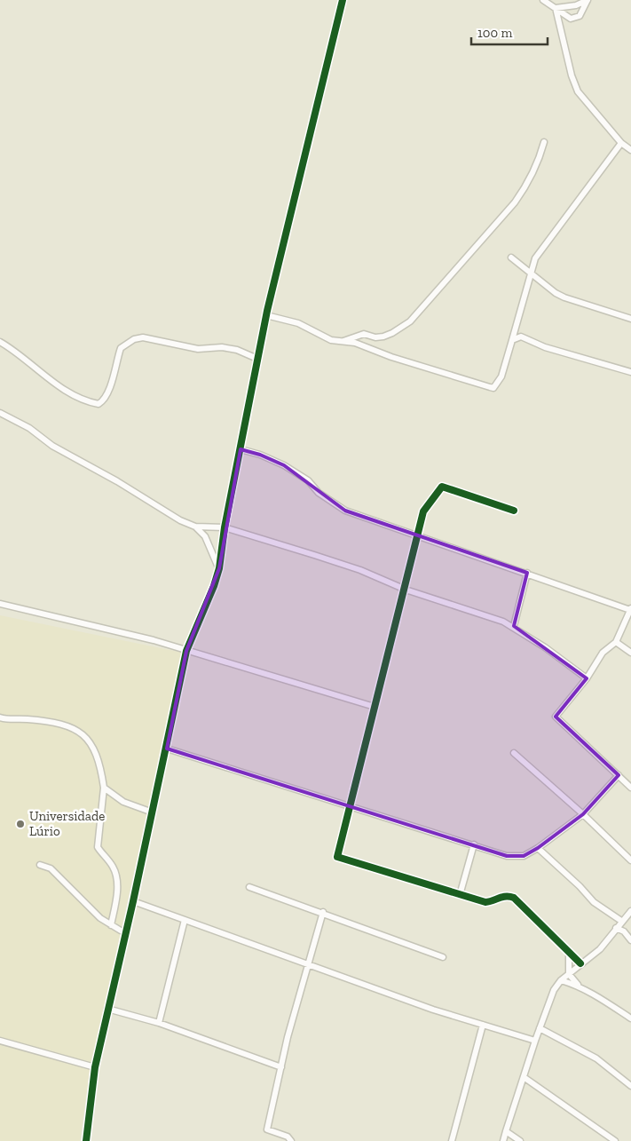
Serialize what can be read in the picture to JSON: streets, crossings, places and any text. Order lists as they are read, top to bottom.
{
  "places": ["Universidade Lúrio"],
  "scale_bar": "100 m"
}
